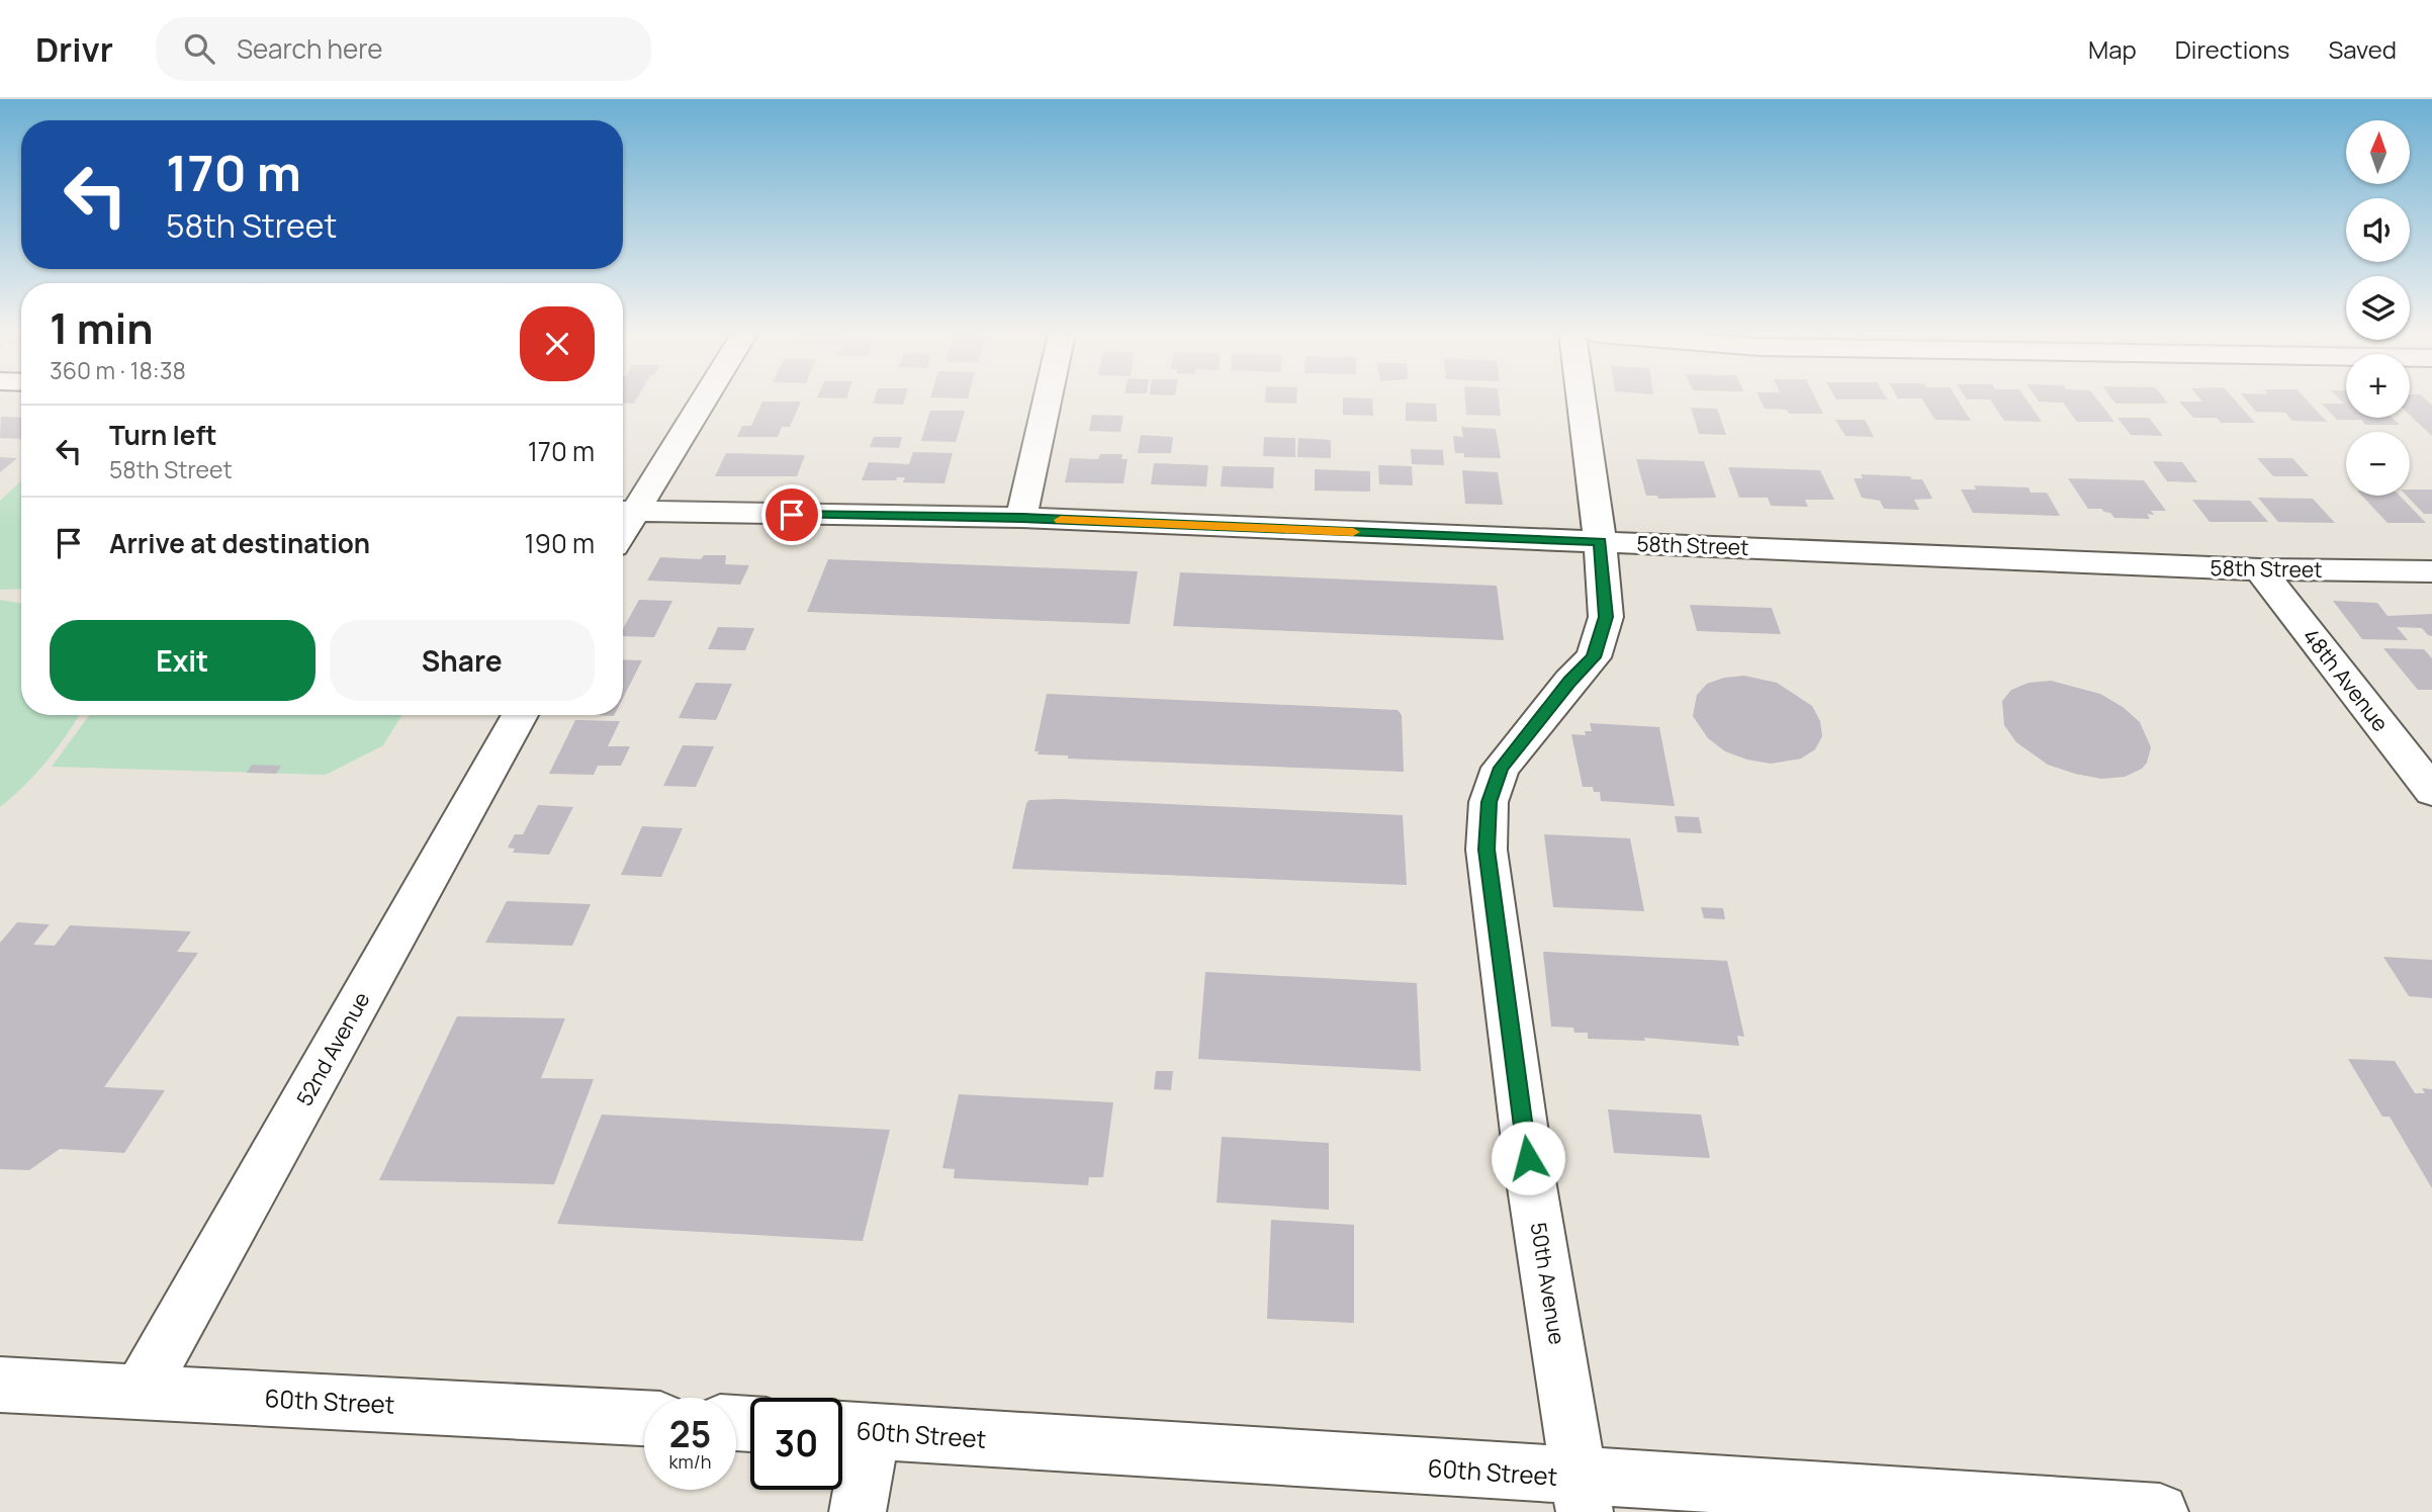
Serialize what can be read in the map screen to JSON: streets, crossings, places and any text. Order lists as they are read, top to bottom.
{
  "streets": {
    "street": [
      "58th Street",
      "48th Avenue",
      "52nd Avenue",
      "50th Avenue",
      "60th Street"
    ]
  },
  "crossings": [
    ["58th Street", "48th Avenue"],
    ["58th Street", "50th Avenue"],
    ["52nd Avenue", "60th Street"],
    ["50th Avenue", "60th Street"]
  ],
  "north": "top",
  "page": {
    "header": "Drivr",
    "search": "Search here",
    "nav": ["Map", "Directions", "Saved"],
    "map_buttons": ["+", "−"],
    "turn": ["170 m", "58th Street"],
    "heading": ["1 min", "360 m · 18:38"],
    "list": [
      {
        "name": "Turn left",
        "note": "58th Street",
        "value": "170 m"
      },
      {
        "name": "Arrive at destination",
        "value": "190 m"
      }
    ],
    "buttons": ["Exit", "Share"],
    "speed": "25 km/h",
    "limit": "30"
  }
}
